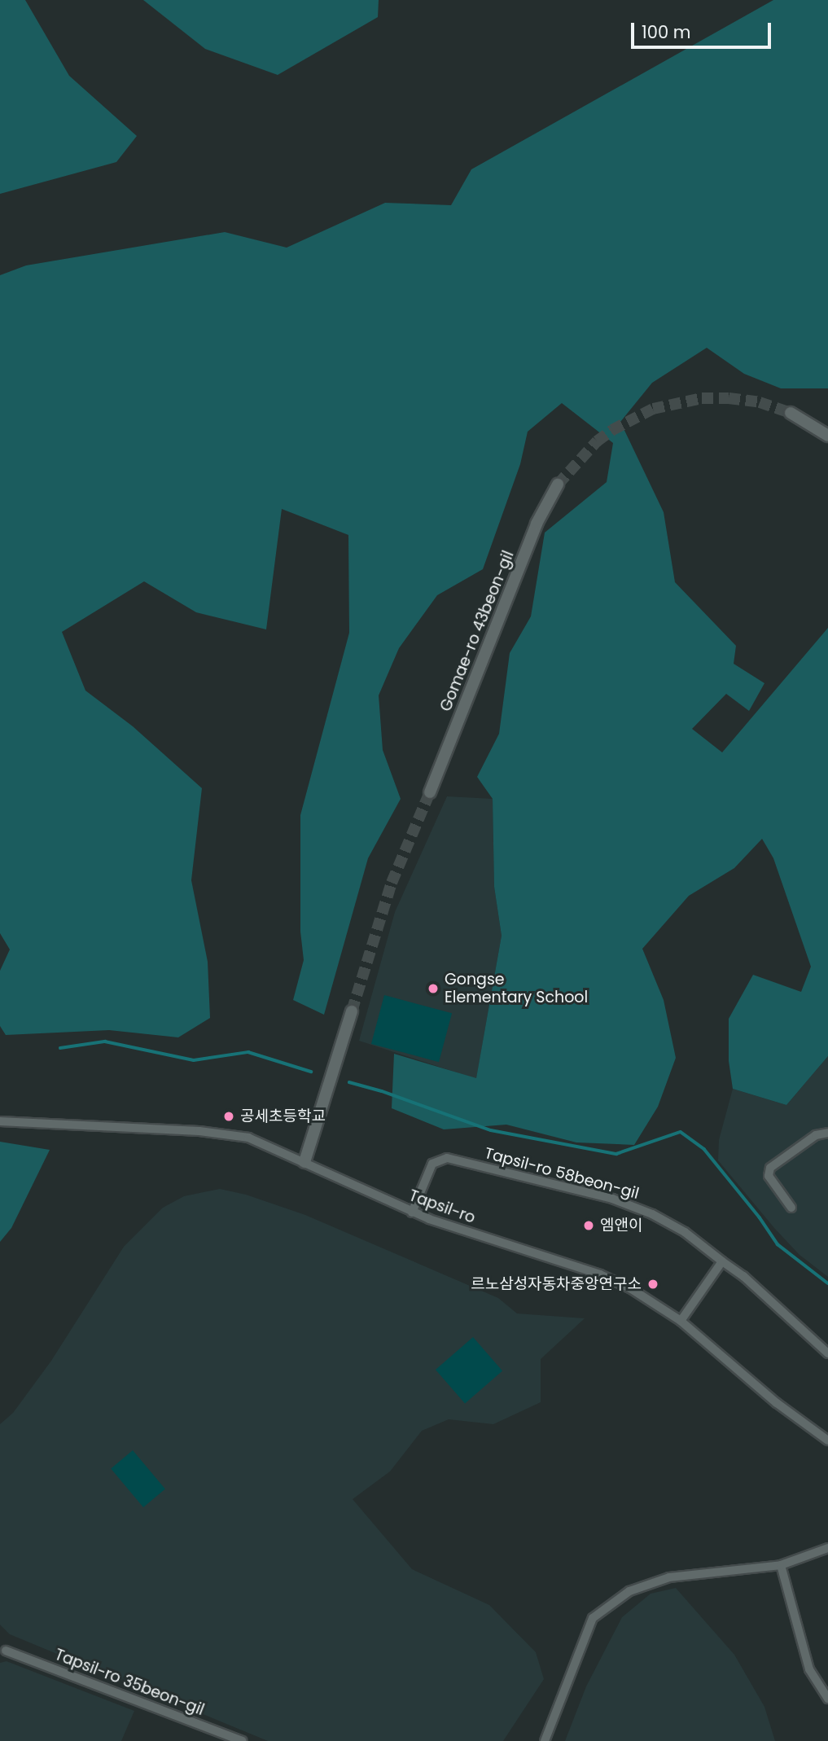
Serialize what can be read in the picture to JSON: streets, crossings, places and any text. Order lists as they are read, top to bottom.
{
  "streets": {
    "street": [
      "Gomae-ro 43beon-gil",
      "Tapsil-ro 58beon-gil",
      "Tapsil-ro",
      "Tapsil-ro 35beon-gil"
    ]
  },
  "crossings": [
    ["Tapsil-ro 58beon-gil", "Tapsil-ro"]
  ],
  "places": [
    "Gongse Elementary School",
    "공세초등학교",
    "엠앤이",
    "르노삼성자동차중앙연구소"
  ],
  "scale_bar": "100 m"
}
